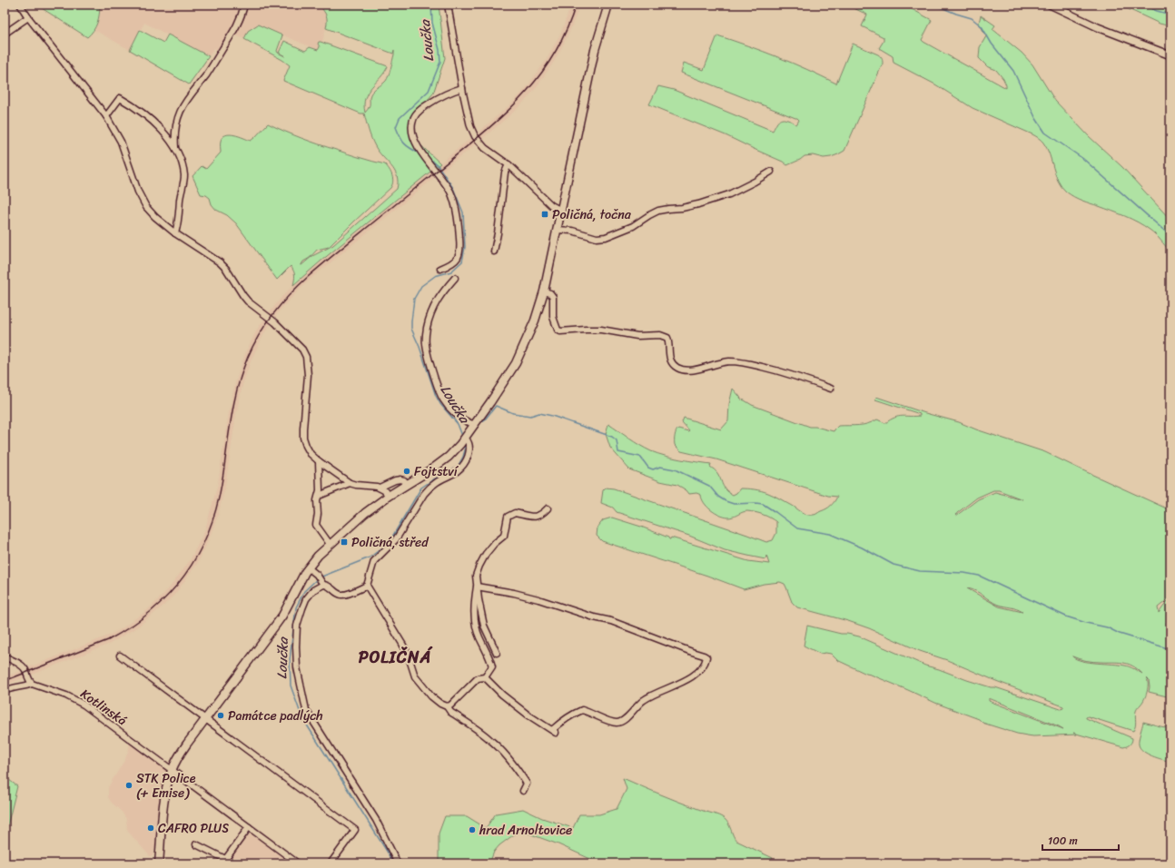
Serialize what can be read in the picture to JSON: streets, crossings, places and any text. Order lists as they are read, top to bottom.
{
  "streets": {
    "street": ["Kotlinská"]
  },
  "districts": ["POLIČNÁ"],
  "water": ["Loučka"],
  "places": {
    "transit": ["Poličná, točna", "Poličná, střed"],
    "other": [
      "Fojtství",
      "Památce padlých",
      "STK Police (+ Emise)",
      "CAFRO PLUS",
      "hrad Arnoltovice"
    ]
  },
  "scale_bar": "100 m"
}
